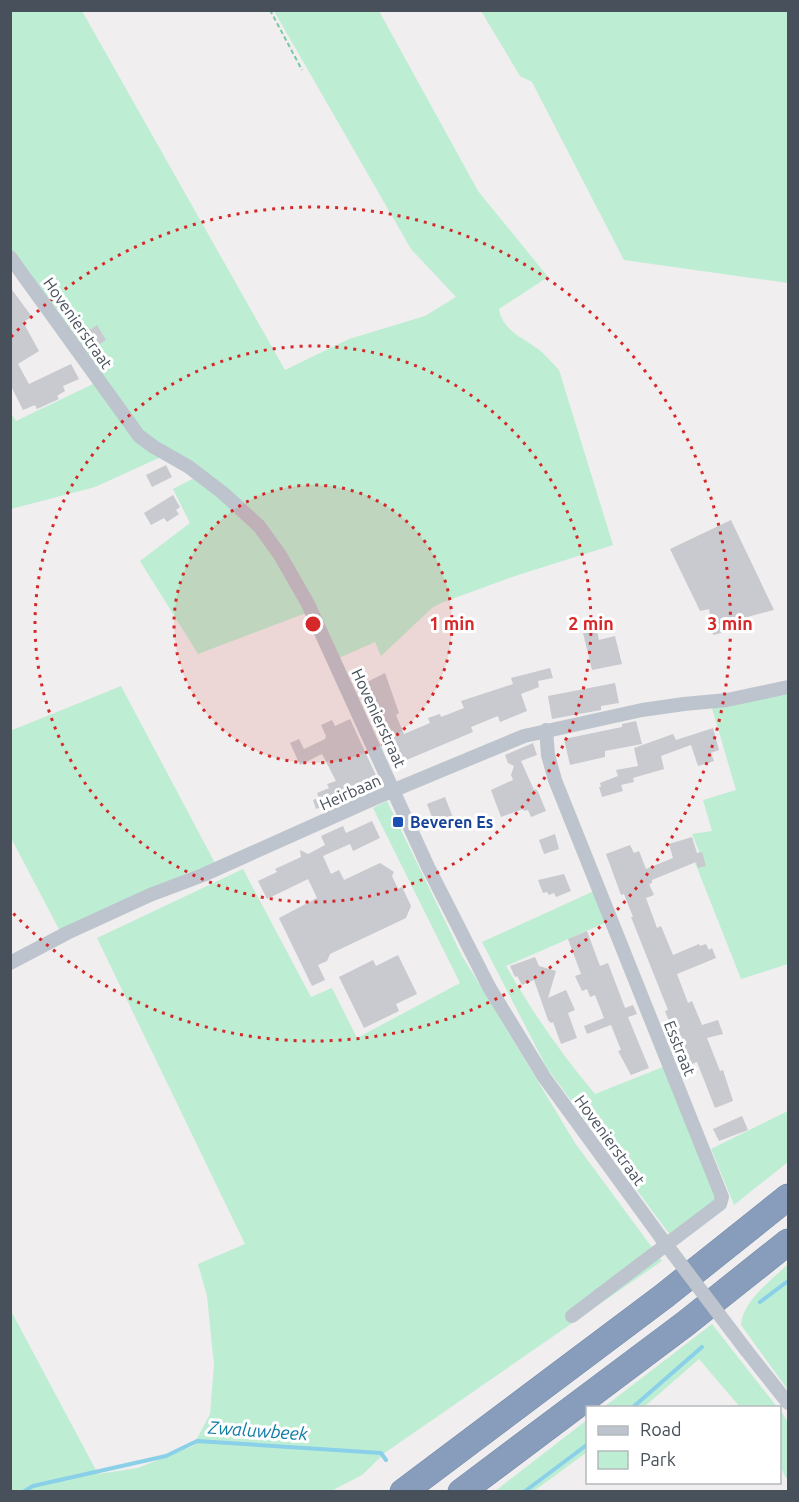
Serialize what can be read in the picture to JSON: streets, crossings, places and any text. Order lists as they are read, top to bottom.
{
  "streets": {
    "street": ["Hovenierstraat", "Heirbaan", "Esstraat"]
  },
  "crossings": [
    ["Hovenierstraat", "Heirbaan"],
    ["Heirbaan", "Esstraat"]
  ],
  "water": ["Zwaluwbeek"],
  "places": {
    "transit": ["Beveren Es"]
  },
  "legend": ["Road", "Park"],
  "rings": ["1 min", "2 min", "3 min"]
}
